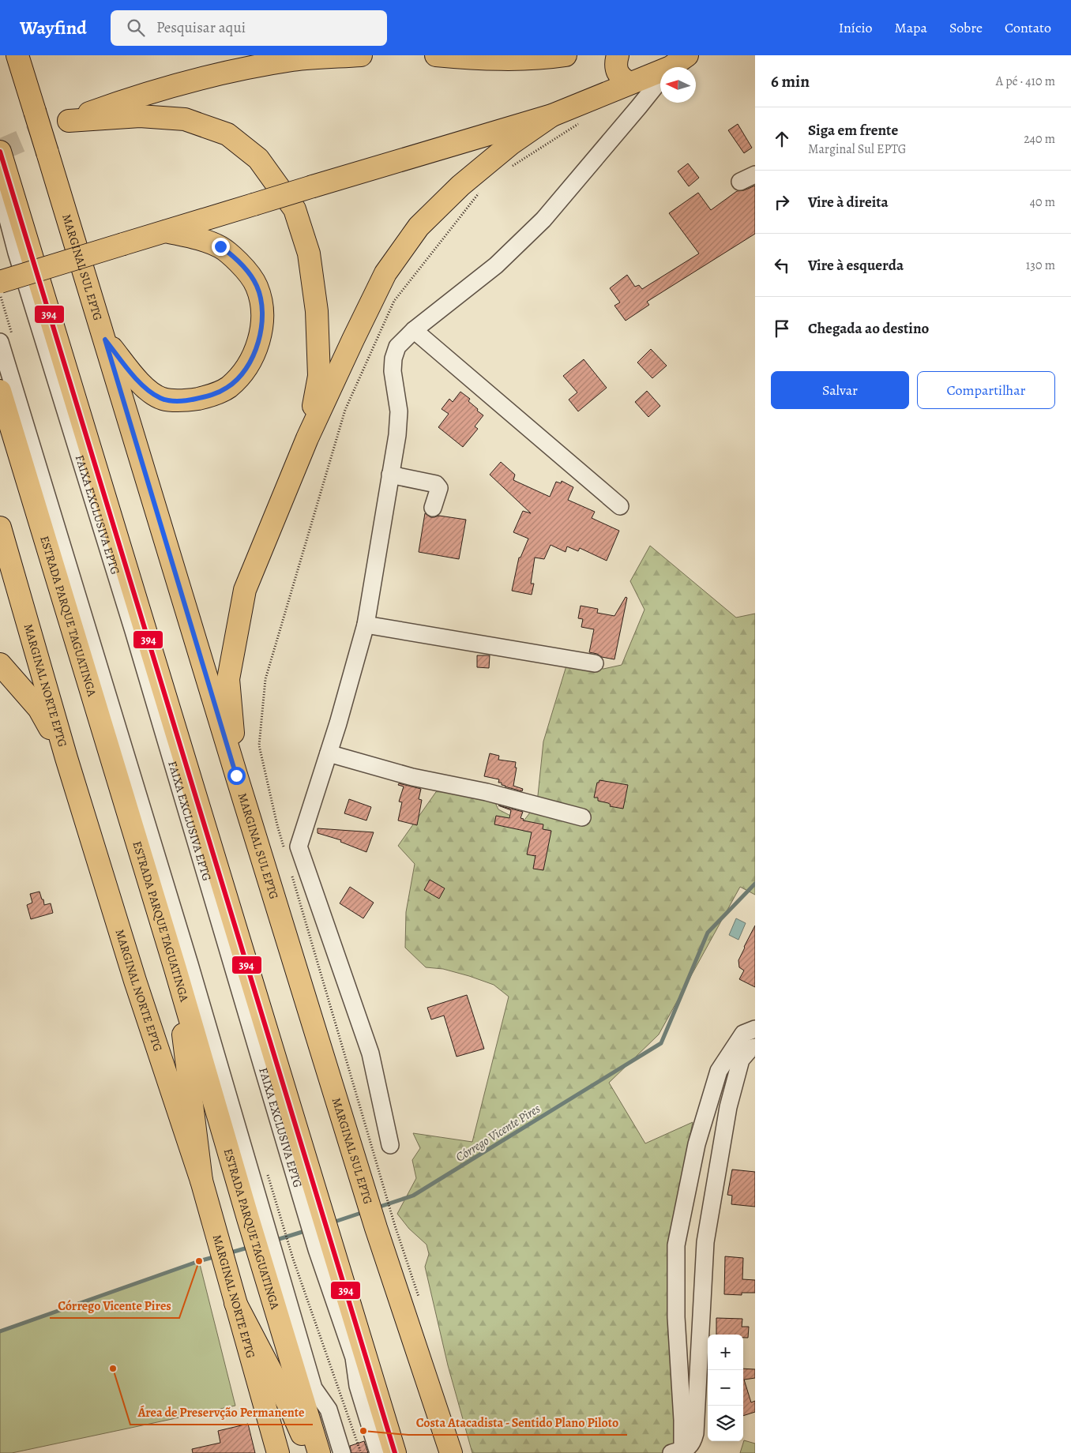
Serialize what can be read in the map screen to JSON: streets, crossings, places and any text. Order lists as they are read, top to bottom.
{
  "streets": {
    "main road": ["MARGINAL SUL EPTG", "ESTRADA PARQUE TAGUATINGA", "MARGINAL NORTE EPTG"],
    "street": ["FAIXA EXCLUSIVA EPTG"]
  },
  "water": ["Córrego Vicente Pires"],
  "places": ["Córrego Vicente Pires", "Área de Preservção Permanente", "Costa Atacadista - Sentido Plano Piloto"],
  "lines": ["transit line 394"],
  "north": "left",
  "page": {
    "header": "Wayfind",
    "search": "Pesquisar aqui",
    "nav": [
      "Início",
      "Mapa",
      "Sobre",
      "Contato"
    ],
    "heading": ["6 min", "A pé · 410 m"],
    "list": [
      ["Siga em frente", "Marginal Sul EPTG", "240 m"],
      ["Vire à direita", "40 m"],
      ["Vire à esquerda", "130 m"],
      "Chegada ao destino"
    ],
    "buttons": ["Salvar", "Compartilhar"],
    "map_buttons": ["+", "−"]
  }
}
